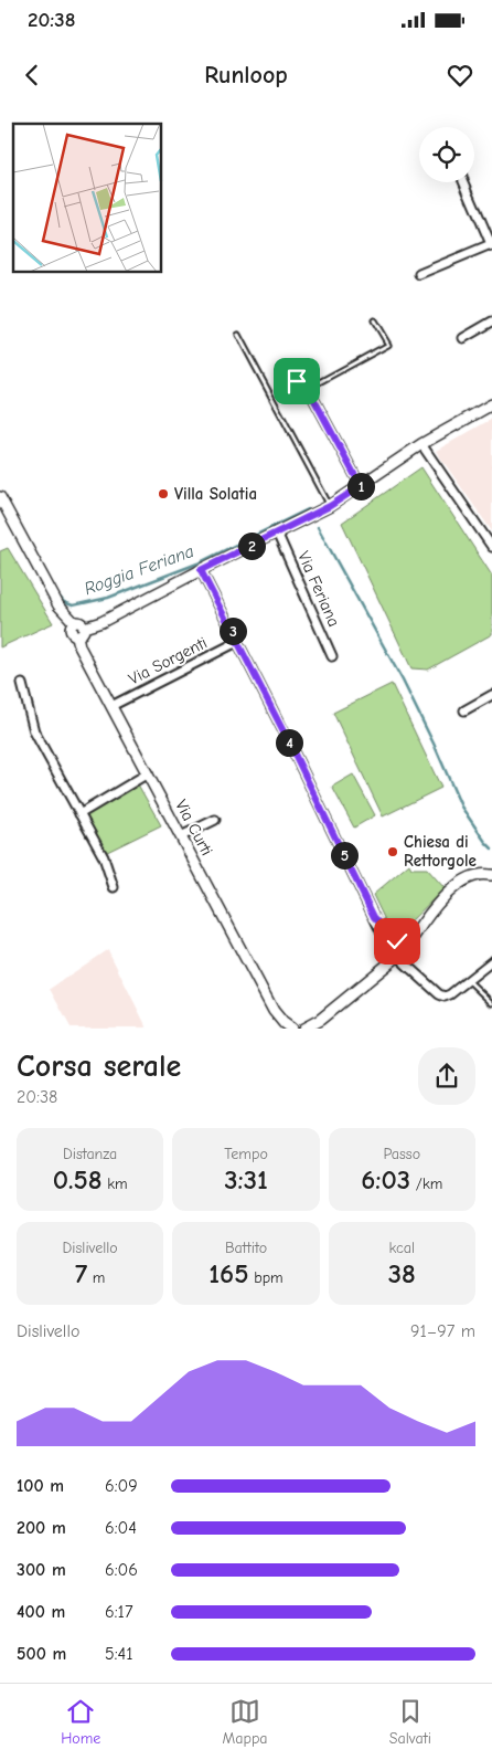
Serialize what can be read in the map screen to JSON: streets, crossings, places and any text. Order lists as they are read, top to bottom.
{
  "streets": {
    "street": ["Via Feriana", "Via Sorgenti", "Via Curti"]
  },
  "crossings": [
    ["Via Sorgenti", "Via Curti"]
  ],
  "water": ["Roggia Feriana"],
  "places": ["Villa Solatia", "Chiesa di Rettorgole"],
  "page": {
    "status": "20:38",
    "header": "Runloop",
    "pins": [
      "1",
      "2",
      "3",
      "4",
      "5"
    ],
    "heading": ["Corsa serale", "20:38"],
    "stats": [
      ["Distanza", "0.58 km"],
      ["Tempo", "3:31"],
      ["Passo", "6:03 /km"],
      ["Dislivello", "7 m"],
      ["Battito", "165 bpm"],
      ["kcal", "38"]
    ],
    "chart": ["Dislivello", "91–97 m"],
    "list": [
      {
        "name": "100 m",
        "note": "6:09"
      },
      {
        "name": "200 m",
        "note": "6:04"
      },
      {
        "name": "300 m",
        "note": "6:06"
      },
      {
        "name": "400 m",
        "note": "6:17"
      },
      {
        "name": "500 m",
        "note": "5:41"
      }
    ],
    "tabs": ["Home", "Mappa", "Salvati"]
  }
}
